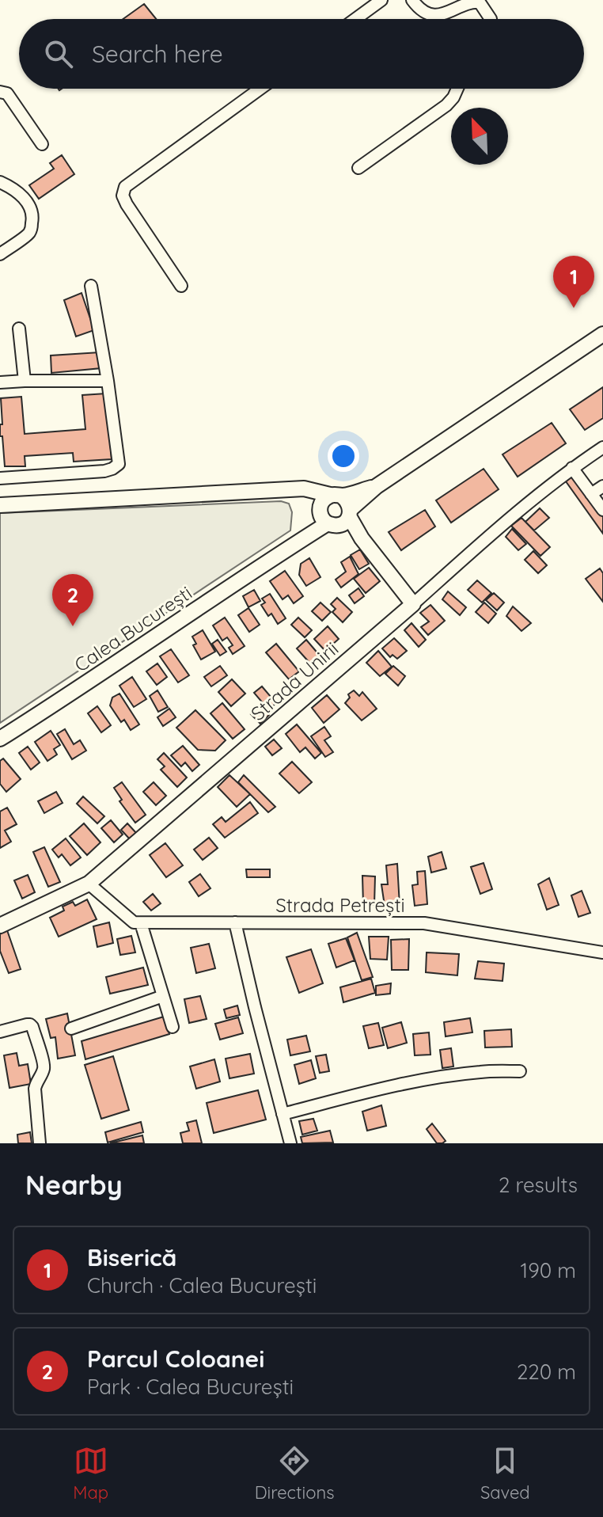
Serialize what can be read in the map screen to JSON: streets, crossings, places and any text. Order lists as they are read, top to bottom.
{
  "streets": {
    "main road": ["Calea București", "Strada Unirii"],
    "street": ["Strada Petrești"]
  },
  "north": "top left",
  "page": {
    "search": "Search here",
    "pins": ["1", "2"],
    "heading": ["Nearby", "2 results"],
    "list": [
      {
        "mark": "1",
        "name": "Biserică",
        "note": "Church · Calea București",
        "value": "190 m"
      },
      {
        "mark": "2",
        "name": "Parcul Coloanei",
        "note": "Park · Calea București",
        "value": "220 m"
      }
    ],
    "nav": ["Map", "Directions", "Saved"]
  }
}
